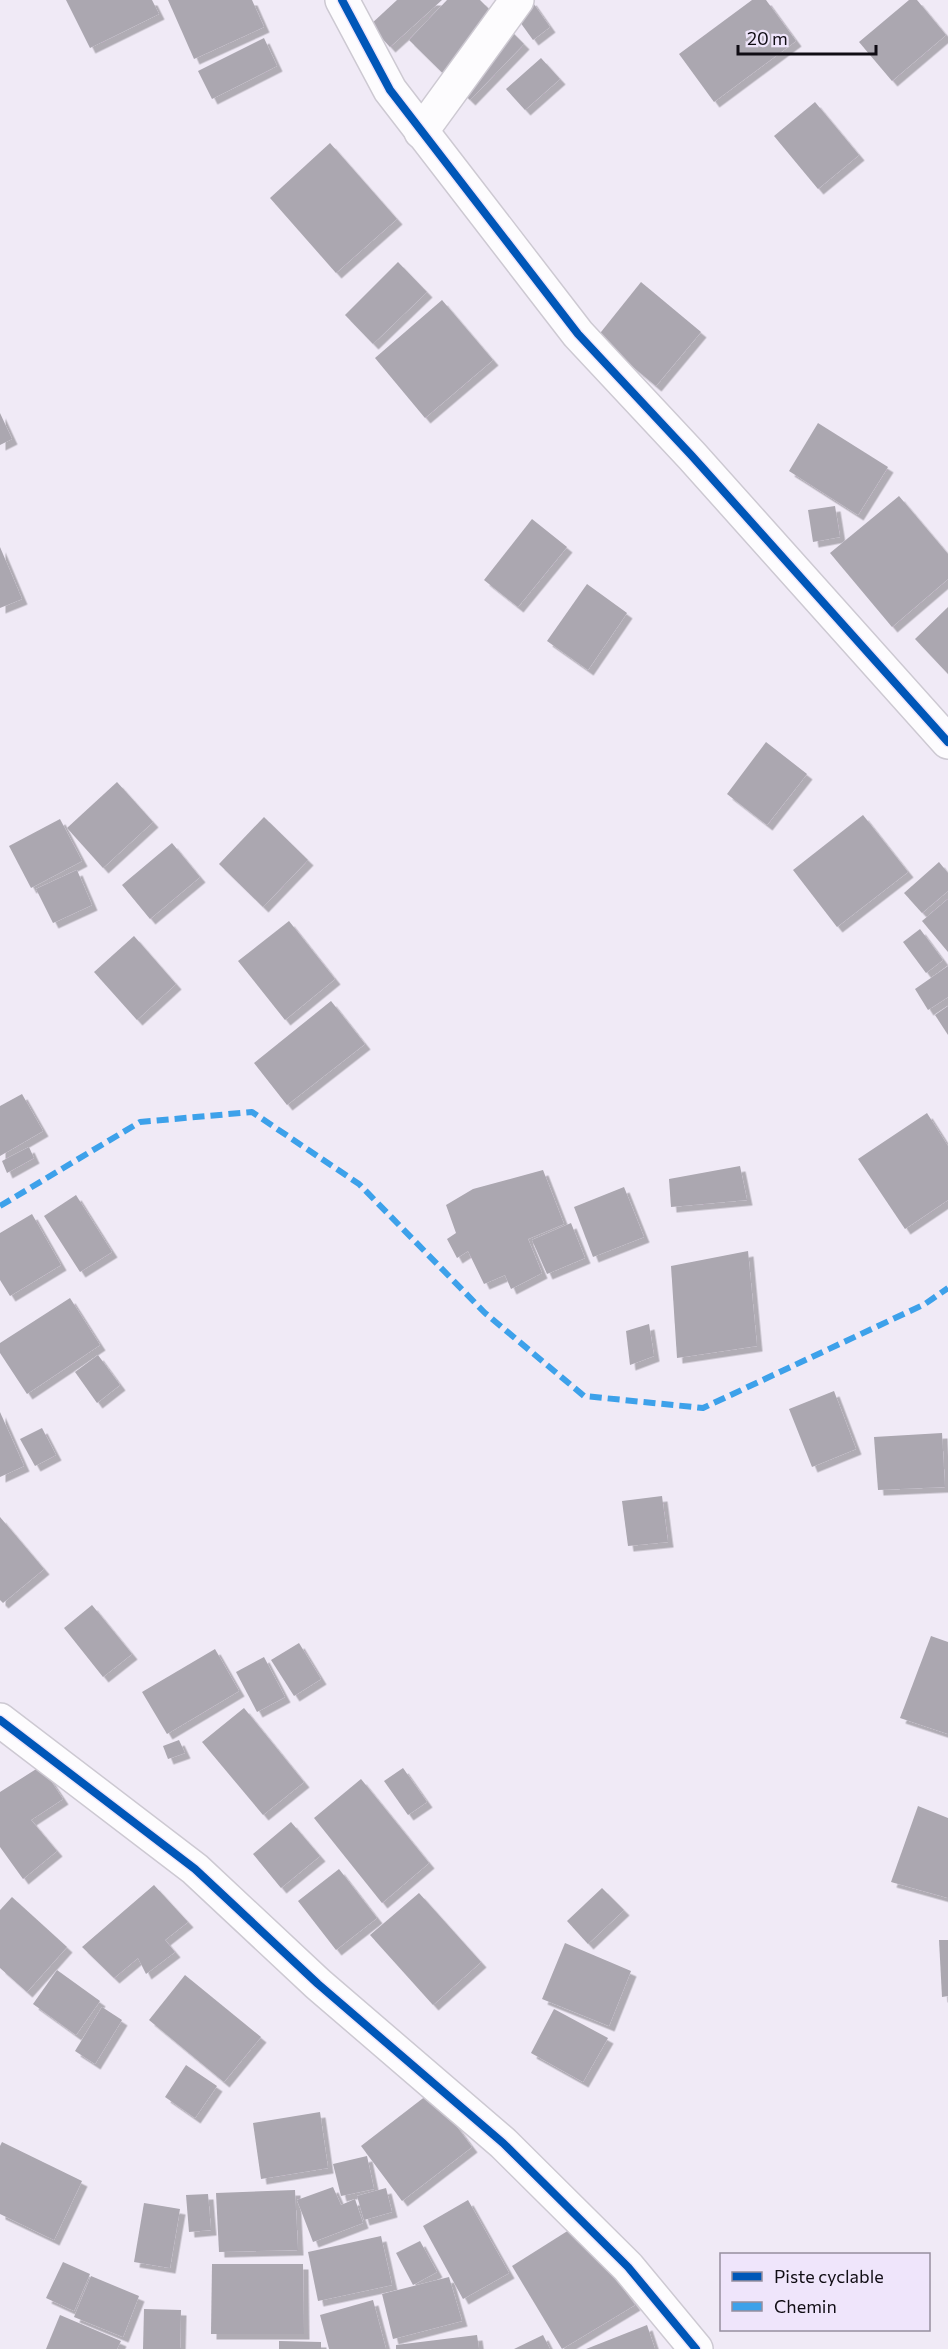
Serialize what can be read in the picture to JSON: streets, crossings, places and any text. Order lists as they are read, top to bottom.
{
  "legend": ["Piste cyclable", "Chemin"],
  "scale_bar": "20 m"
}
